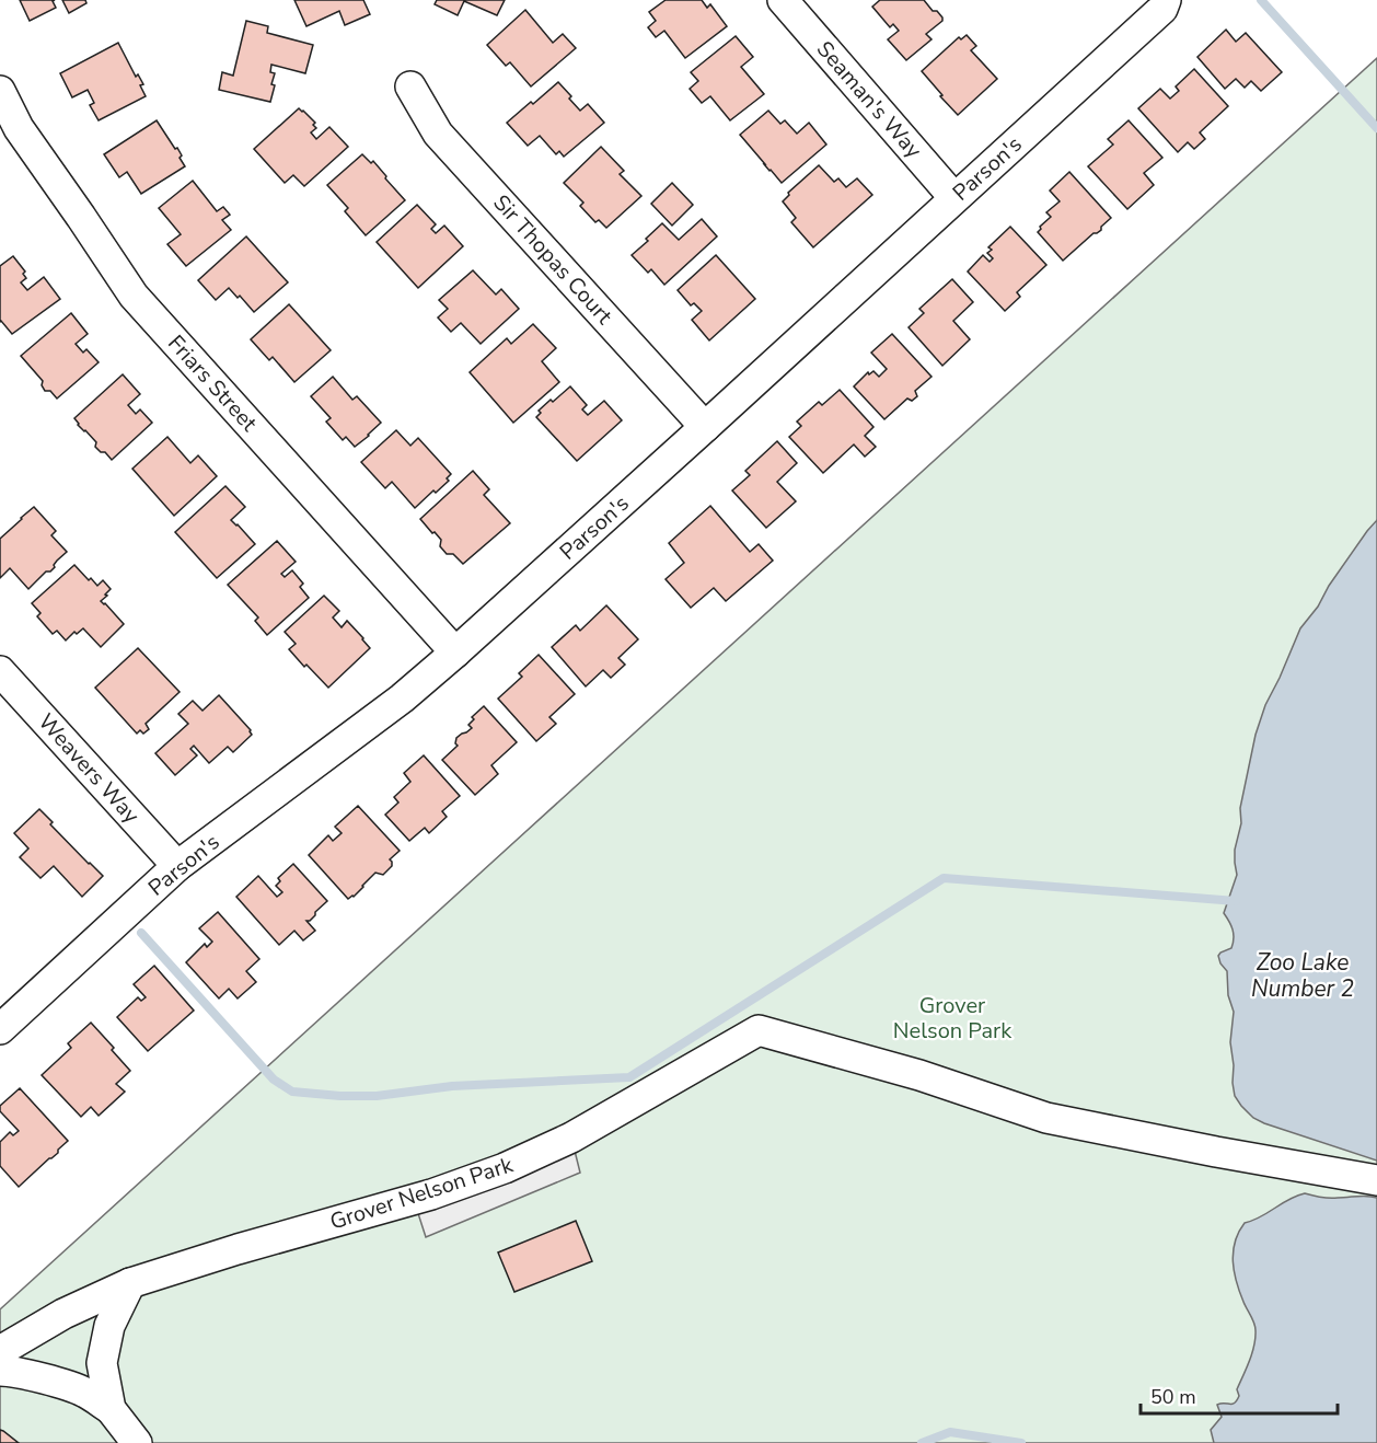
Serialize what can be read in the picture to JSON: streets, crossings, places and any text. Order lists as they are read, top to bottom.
{
  "streets": {
    "street": [
      "Seaman's Way",
      "Parson's",
      "Sir Thopas Court",
      "Friars Street",
      "Weavers Way",
      "Grover Nelson Park"
    ]
  },
  "crossings": [
    ["Seaman's Way", "Parson's"],
    ["Parson's", "Sir Thopas Court"],
    ["Parson's", "Friars Street"],
    ["Parson's", "Weavers Way"]
  ],
  "water": ["Zoo Lake Number 2"],
  "parks": ["Grover Nelson Park"],
  "scale_bar": "50 m"
}
